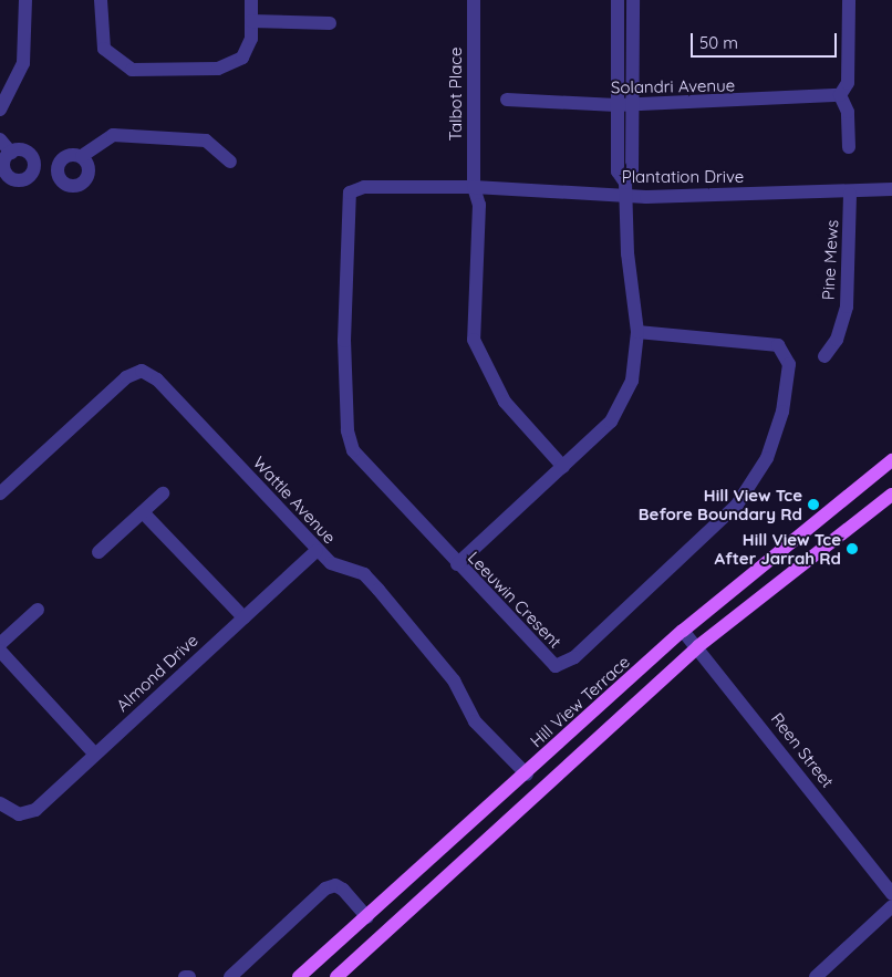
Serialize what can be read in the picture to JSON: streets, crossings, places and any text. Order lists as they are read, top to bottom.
{
  "streets": {
    "main road": ["Hill View Terrace"],
    "street": [
      "Solandri Avenue",
      "Talbot Place",
      "Plantation Drive",
      "Pine Mews",
      "Wattle Avenue",
      "Leeuwin Cresent",
      "Almond Drive",
      "Reen Street"
    ]
  },
  "crossings": [
    ["Talbot Place", "Plantation Drive"],
    ["Talbot Place", "Leeuwin Cresent"],
    ["Plantation Drive", "Pine Mews"],
    ["Plantation Drive", "Leeuwin Cresent"],
    ["Wattle Avenue", "Almond Drive"],
    ["Wattle Avenue", "Hill View Terrace"],
    ["Hill View Terrace", "Reen Street"]
  ],
  "places": ["Hill View Tce Before Boundary Rd", "Hill View Tce After Jarrah Rd"],
  "scale_bar": "50 m"
}
